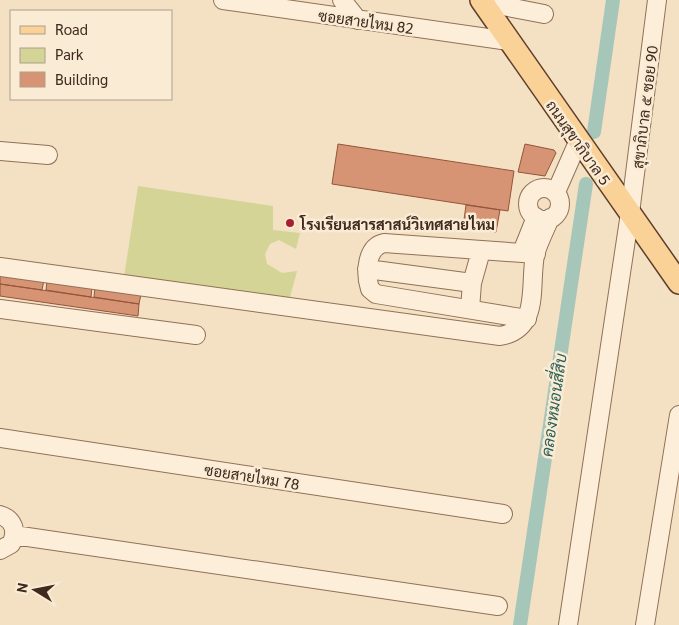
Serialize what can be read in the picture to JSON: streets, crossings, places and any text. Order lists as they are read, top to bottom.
{
  "streets": {
    "main road": ["ถนนสุขาภิบาล 5"],
    "street": ["ซอยสายไหม 82", "สุขาภิบาล ๕ ซอย 90", "ซอยสายไหม 78"]
  },
  "crossings": [
    ["ซอยสายไหม 82", "ถนนสุขาภิบาล 5"],
    ["สุขาภิบาล ๕ ซอย 90", "ถนนสุขาภิบาล 5"]
  ],
  "water": ["คลองหมอนสี่สิบ"],
  "places": ["โรงเรียนสารสาสน์วิเทศสายไหม"],
  "legend": ["Road", "Park", "Building"],
  "north": "left"
}
